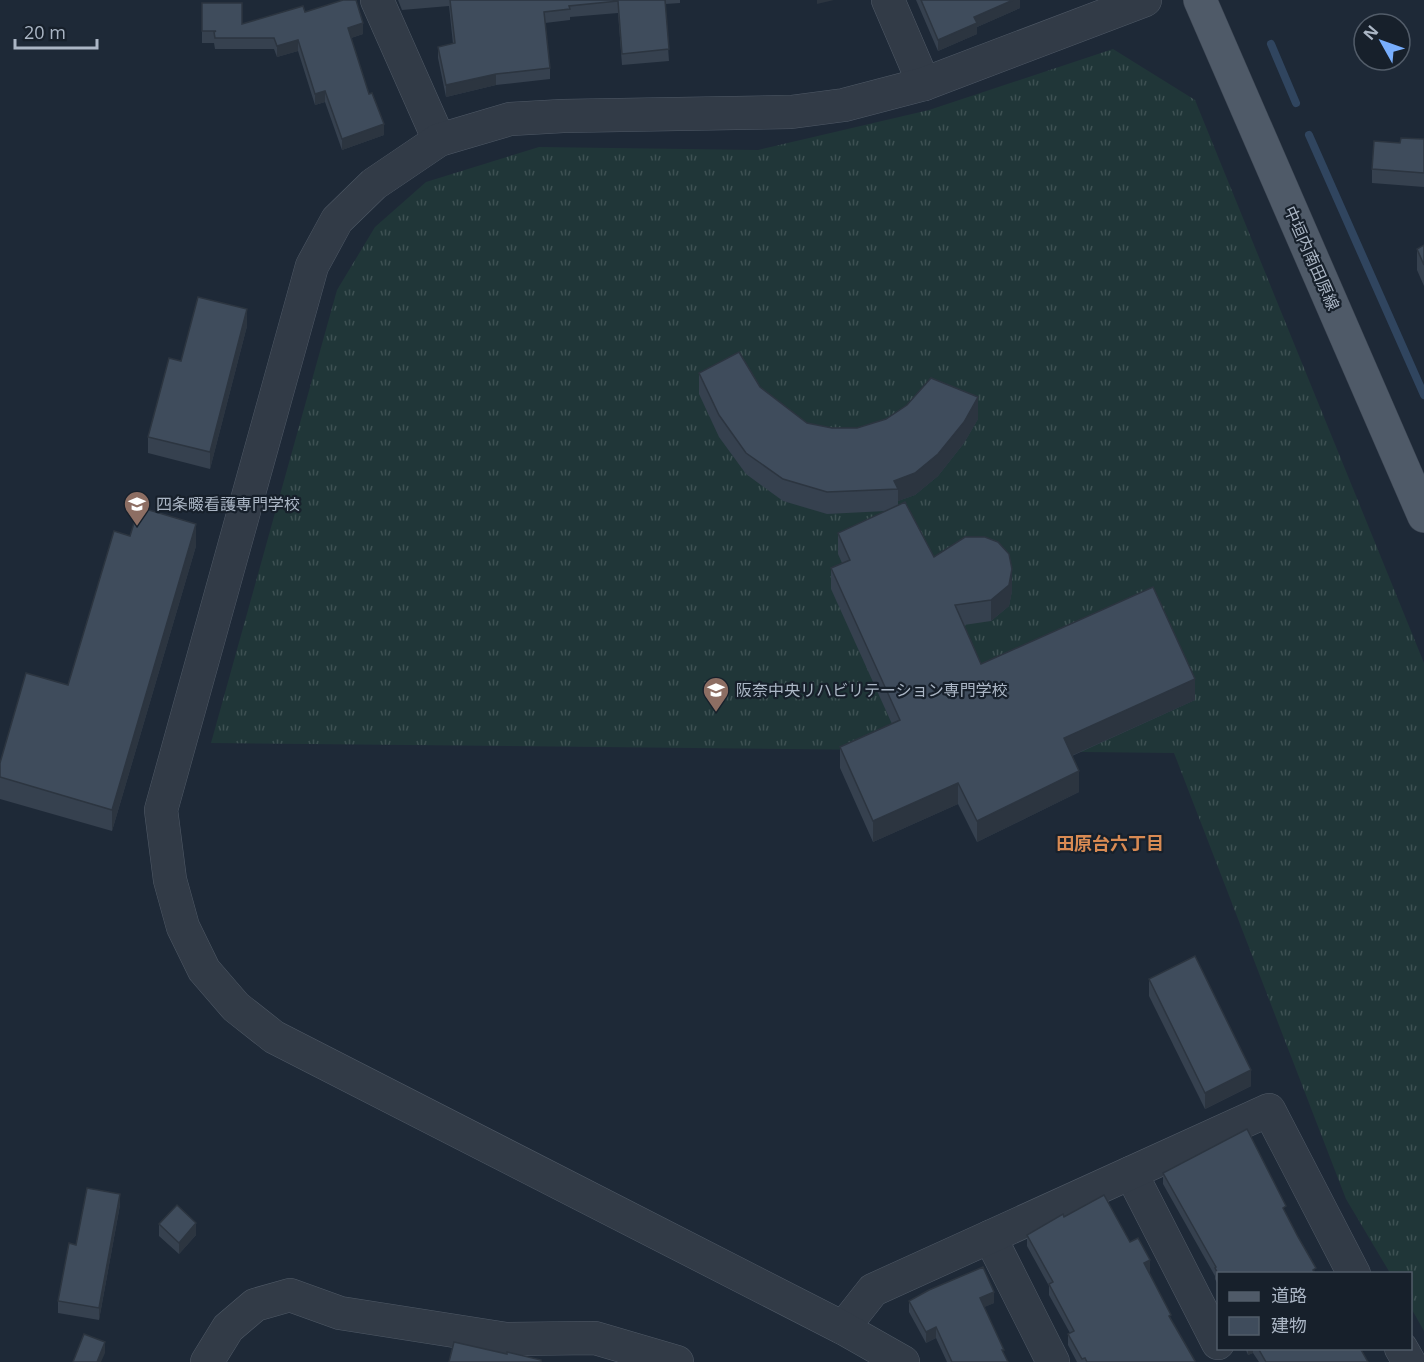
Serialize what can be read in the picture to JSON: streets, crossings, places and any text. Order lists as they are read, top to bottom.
{
  "streets": {
    "main road": ["中垣内南田原線"]
  },
  "districts": ["田原台六丁目"],
  "places": {
    "school or university": ["四条畷看護専門学校", "阪奈中央リハビリテーション専門学校"]
  },
  "legend": ["道路", "建物"],
  "scale_bar": "20 m",
  "north": "top left"
}
